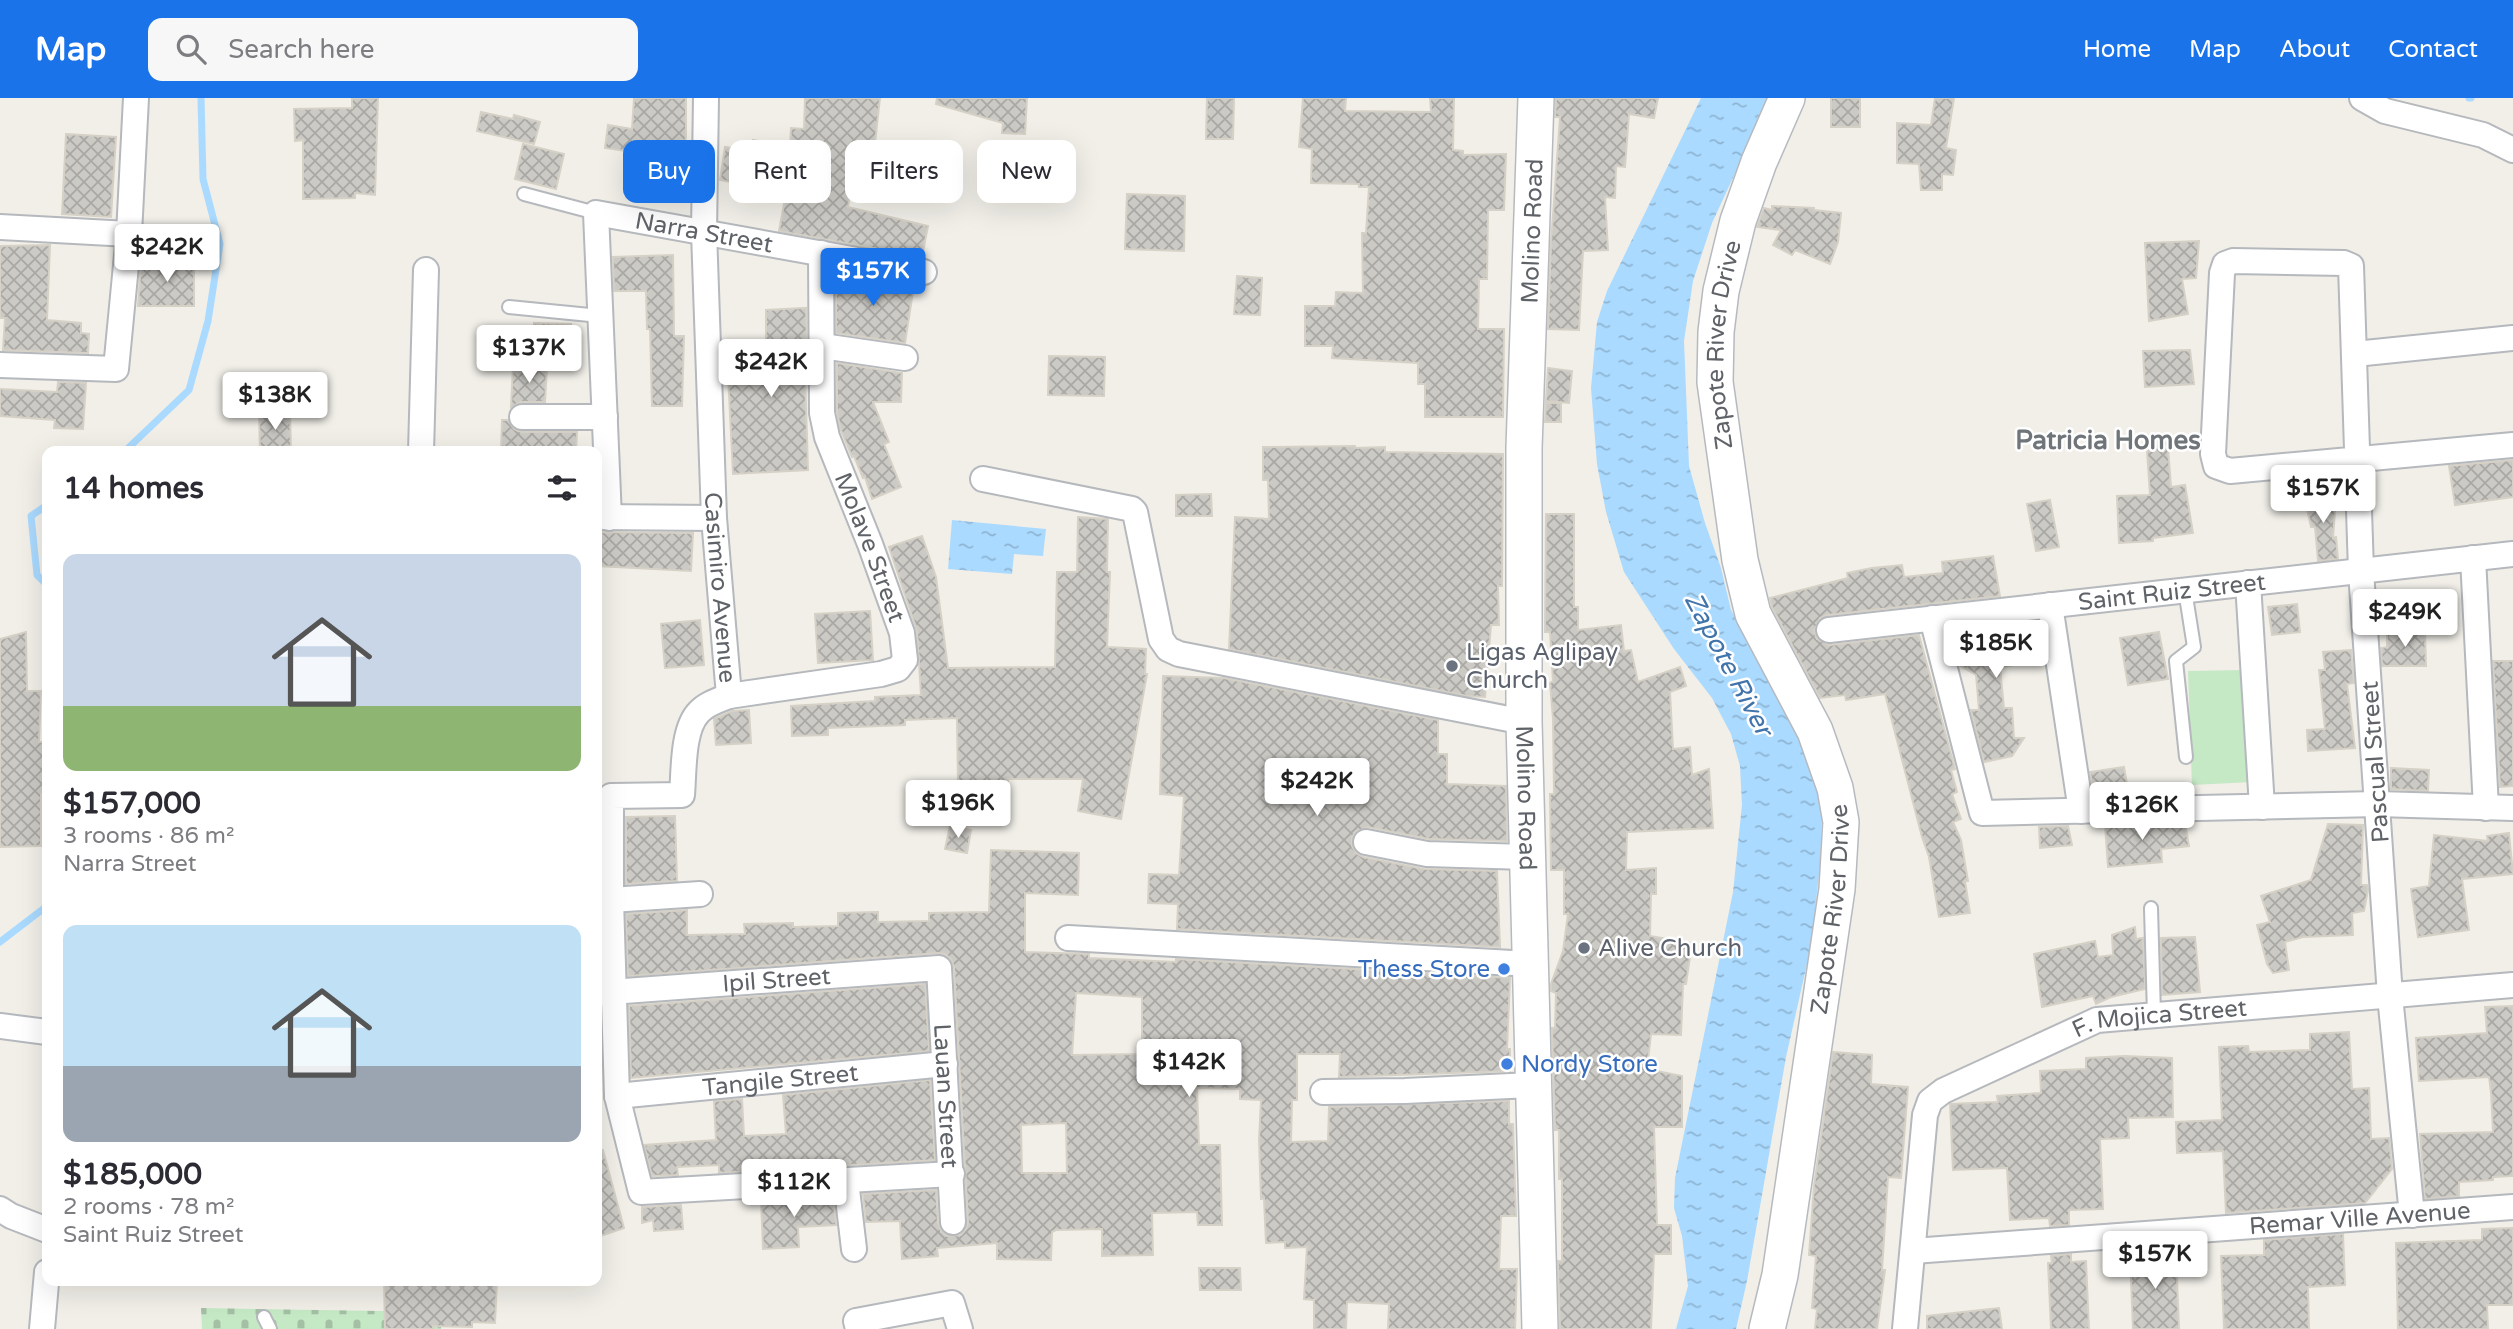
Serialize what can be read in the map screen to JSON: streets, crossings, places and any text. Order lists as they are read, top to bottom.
{
  "streets": {
    "main road": ["Molino Road", "Zapote River Drive"],
    "street": [
      "Narra Street",
      "Molave Street",
      "Casimiro Avenue",
      "Saint Ruiz Street",
      "Pascual Street",
      "Ipil Street",
      "F. Mojica Street",
      "Tangile Street",
      "Lauan Street",
      "Remar Ville Avenue"
    ]
  },
  "crossings": [
    ["Narra Street", "Molave Street"],
    ["Narra Street", "Casimiro Avenue"],
    ["Molave Street", "Casimiro Avenue"],
    ["Casimiro Avenue", "Ipil Street"],
    ["Casimiro Avenue", "Tangile Street"],
    ["Saint Ruiz Street", "Pascual Street"],
    ["Pascual Street", "F. Mojica Street"],
    ["Pascual Street", "Remar Ville Avenue"],
    ["Ipil Street", "Lauan Street"],
    ["F. Mojica Street", "Remar Ville Avenue"],
    ["Tangile Street", "Lauan Street"]
  ],
  "districts": ["Patricia Homes"],
  "water": ["Zapote River"],
  "places": [
    "Ligas Aglipay Church",
    "Alive Church",
    "Thess Store",
    "Nordy Store"
  ],
  "page": {
    "header": "Map",
    "search": "Search here",
    "nav": [
      "Home",
      "Map",
      "About",
      "Contact"
    ],
    "chip": [
      "Buy",
      "Rent",
      "Filters",
      "New"
    ],
    "price": [
      "$242K",
      "$157K",
      "$137K",
      "$242K",
      "$138K",
      "$157K",
      "$249K",
      "$185K",
      "$242K",
      "$196K",
      "$126K",
      "$142K",
      "$112K",
      "$157K"
    ],
    "heading": "14 homes",
    "list": [
      {
        "name": "$157,000",
        "note": "3 rooms · 86 m² · Narra Street"
      },
      {
        "name": "$185,000",
        "note": "2 rooms · 78 m² · Saint Ruiz Street"
      }
    ]
  }
}
